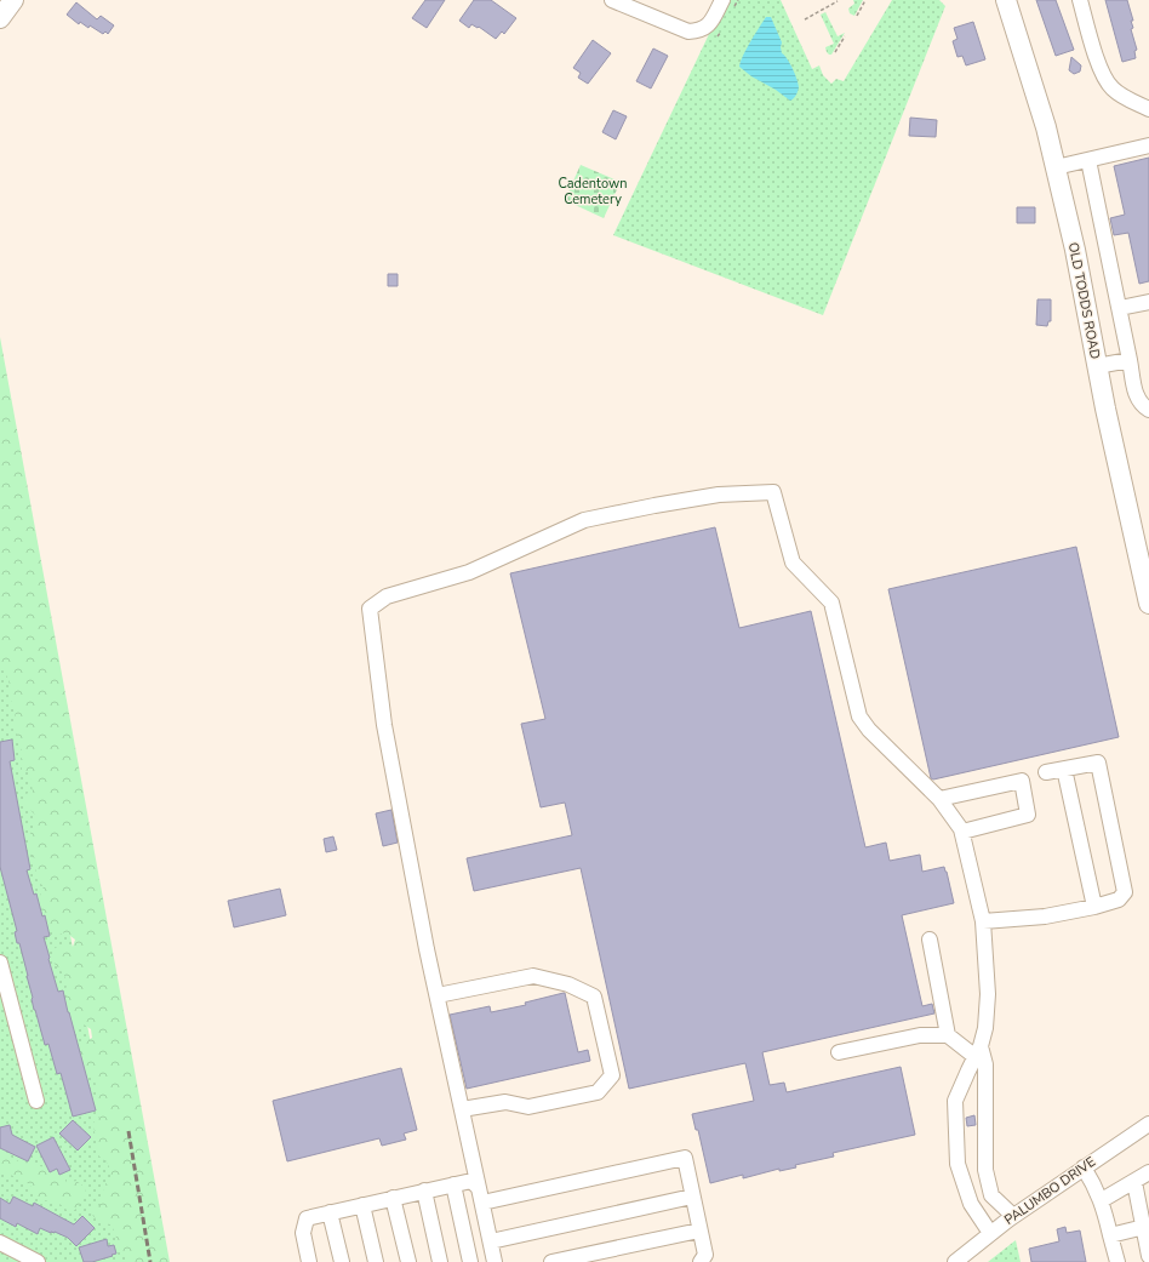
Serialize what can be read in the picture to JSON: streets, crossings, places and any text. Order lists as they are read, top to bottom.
{
  "streets": {
    "main road": ["OLD TODDS ROAD"],
    "street": ["PALUMBO DRIVE"]
  },
  "parks": ["Cadentown Cemetery"]
}
